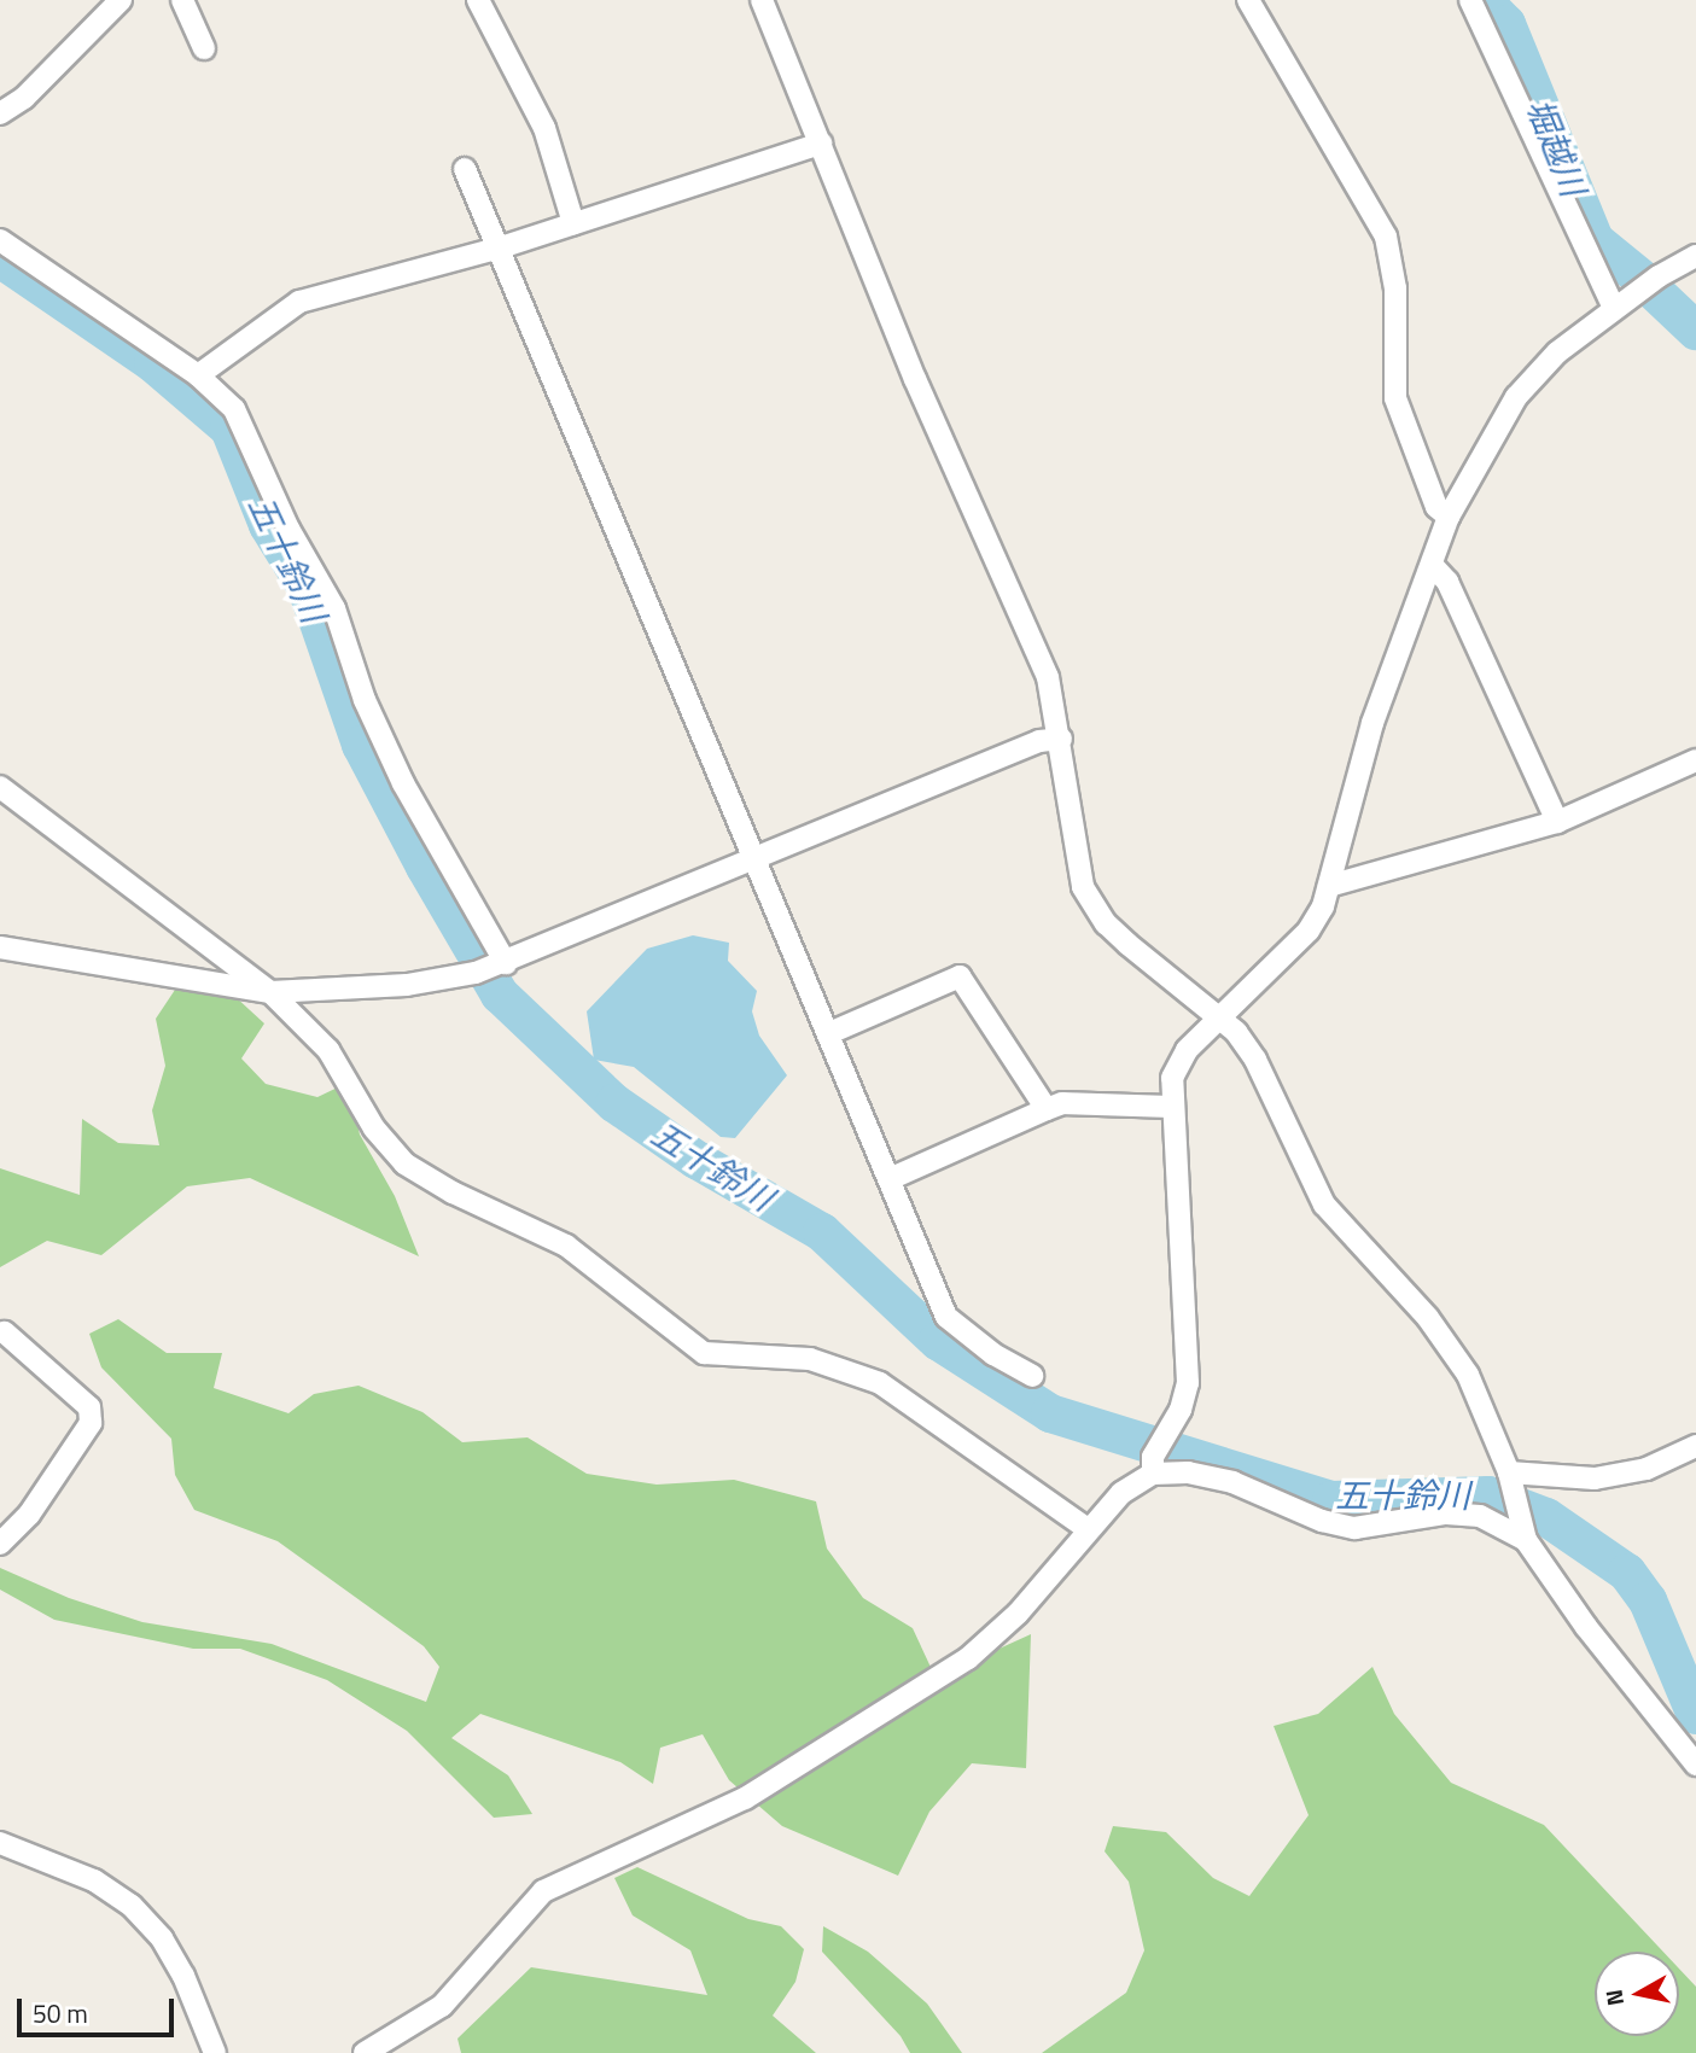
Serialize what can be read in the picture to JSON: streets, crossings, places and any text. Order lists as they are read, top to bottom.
{
  "water": ["堀越川", "五十鈴川"],
  "scale_bar": "50 m",
  "north": "left"
}
